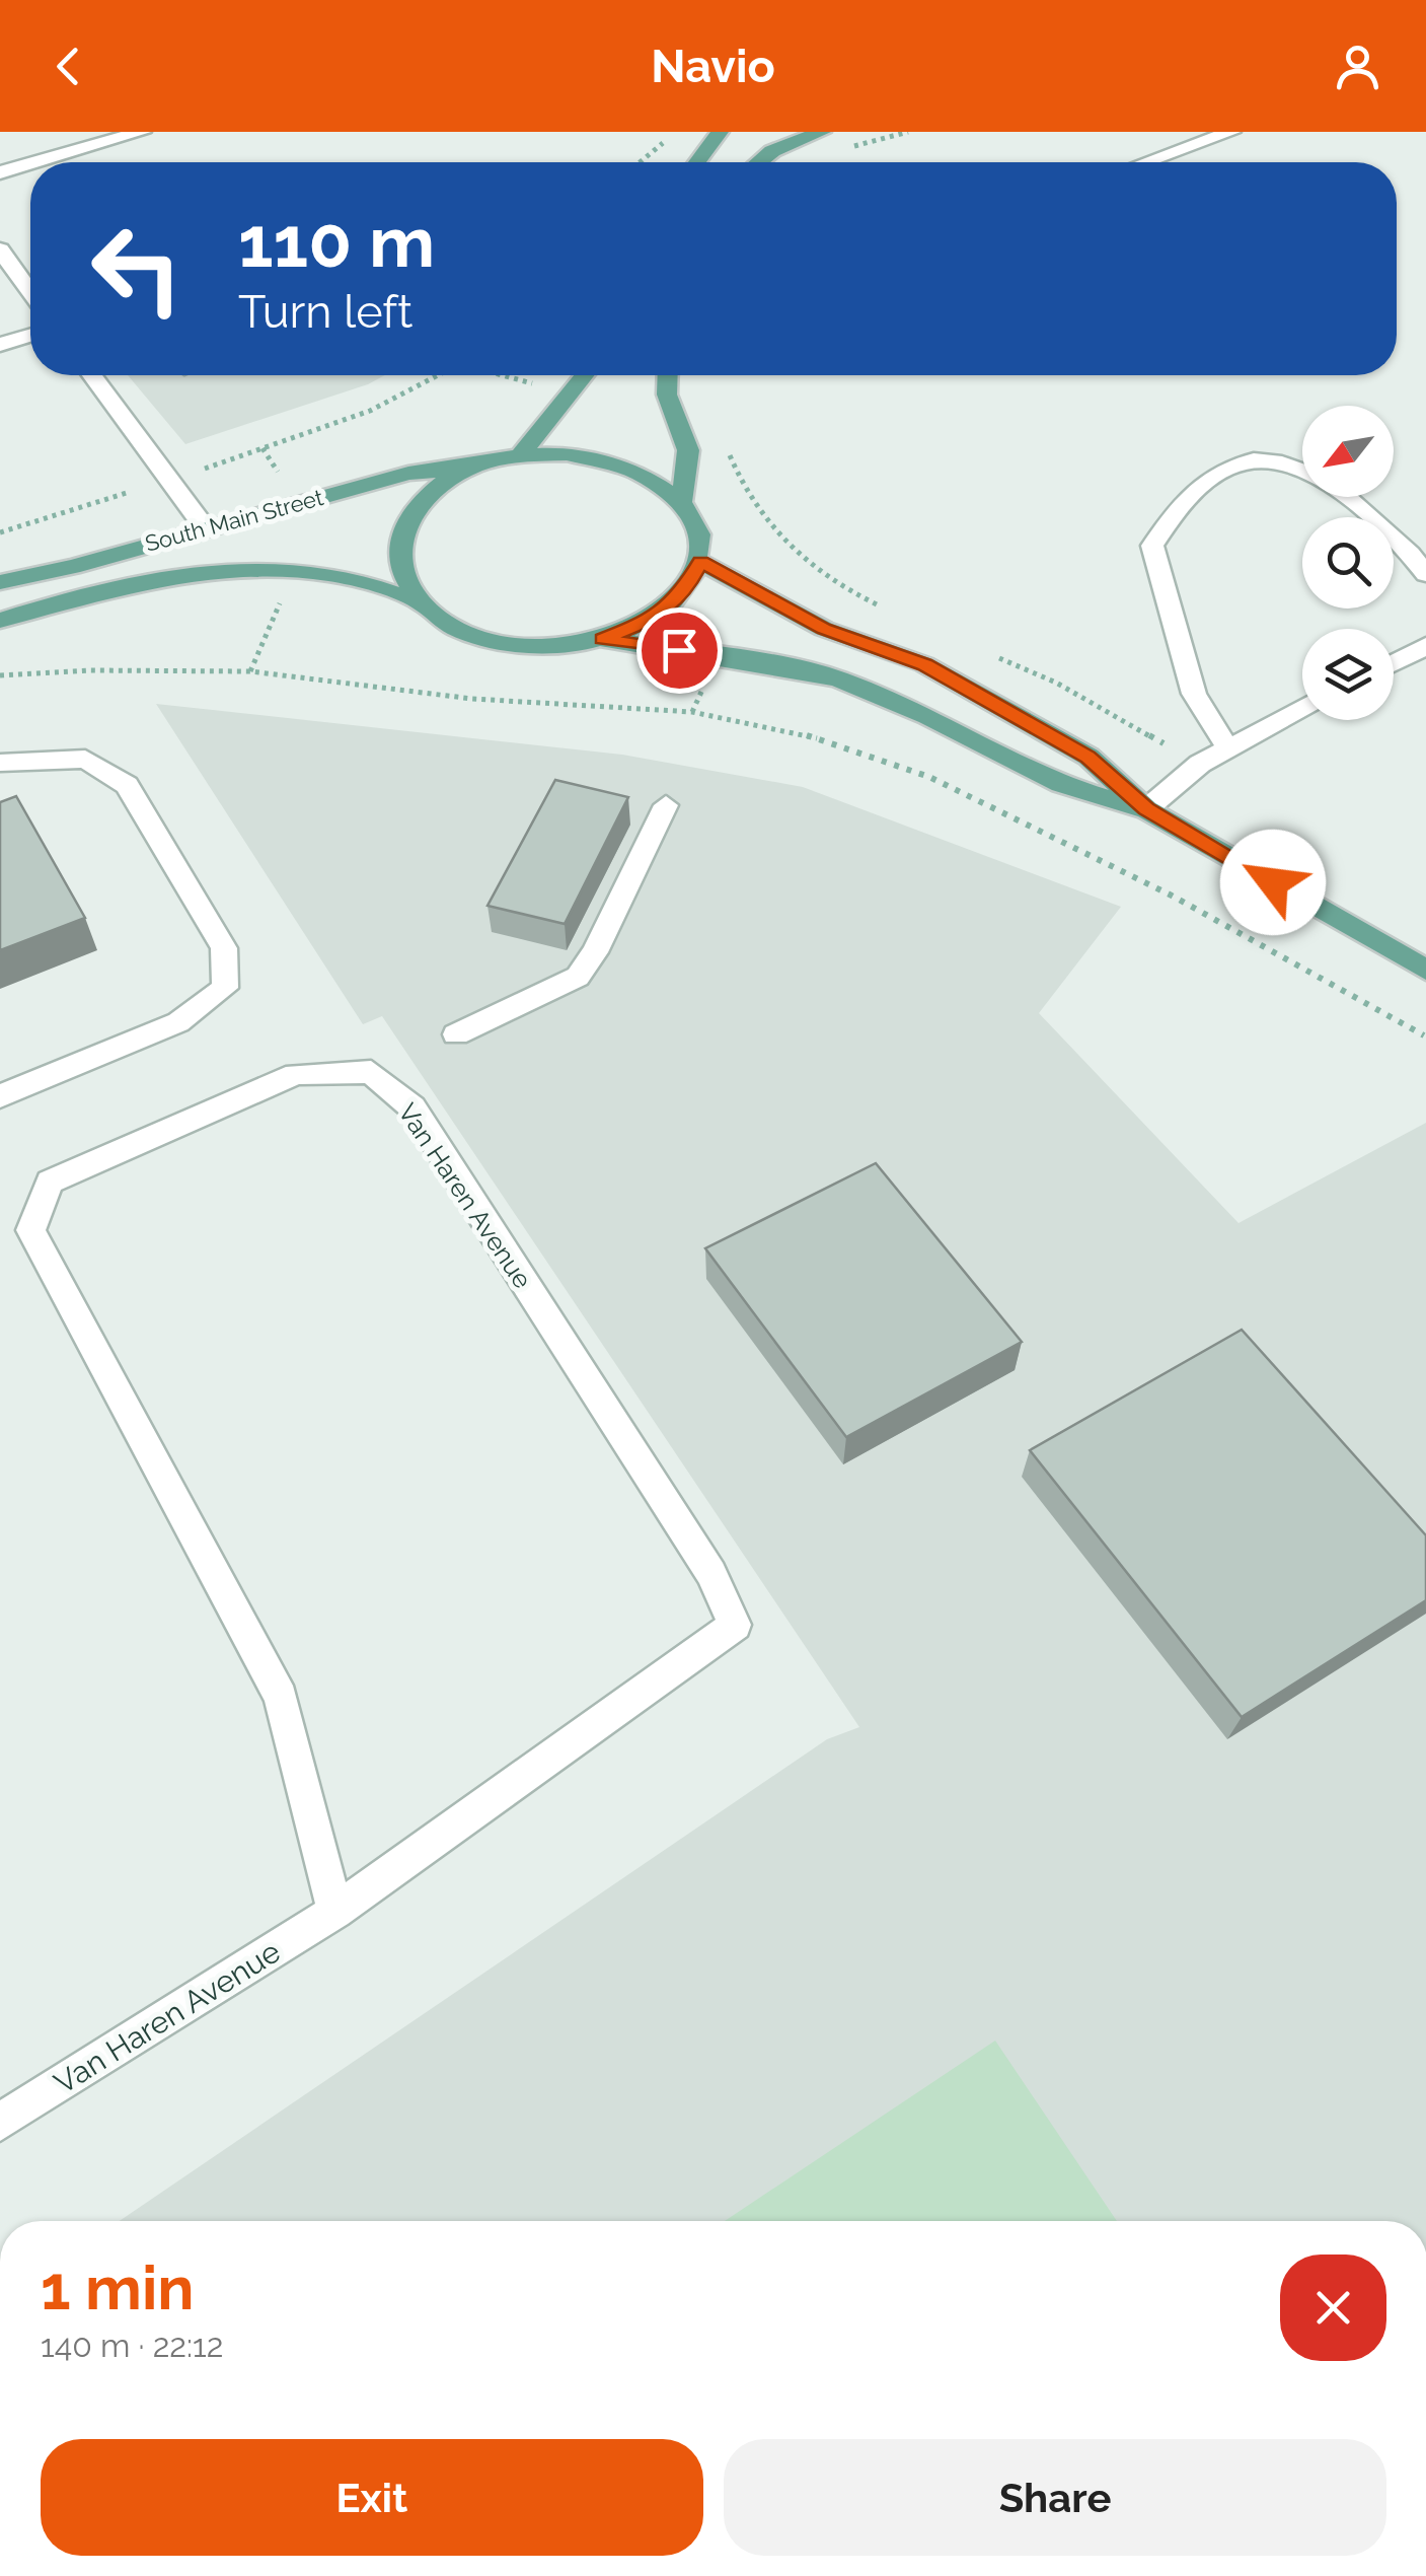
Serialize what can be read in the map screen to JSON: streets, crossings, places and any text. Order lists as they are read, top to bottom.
{
  "streets": {
    "main road": ["South Main Street"],
    "street": ["Van Haren Avenue"]
  },
  "north": "bottom left",
  "page": {
    "header": "Navio",
    "turn": ["110 m", "Turn left"],
    "heading": ["1 min", "140 m · 22:12"],
    "buttons": ["Exit", "Share"]
  }
}
